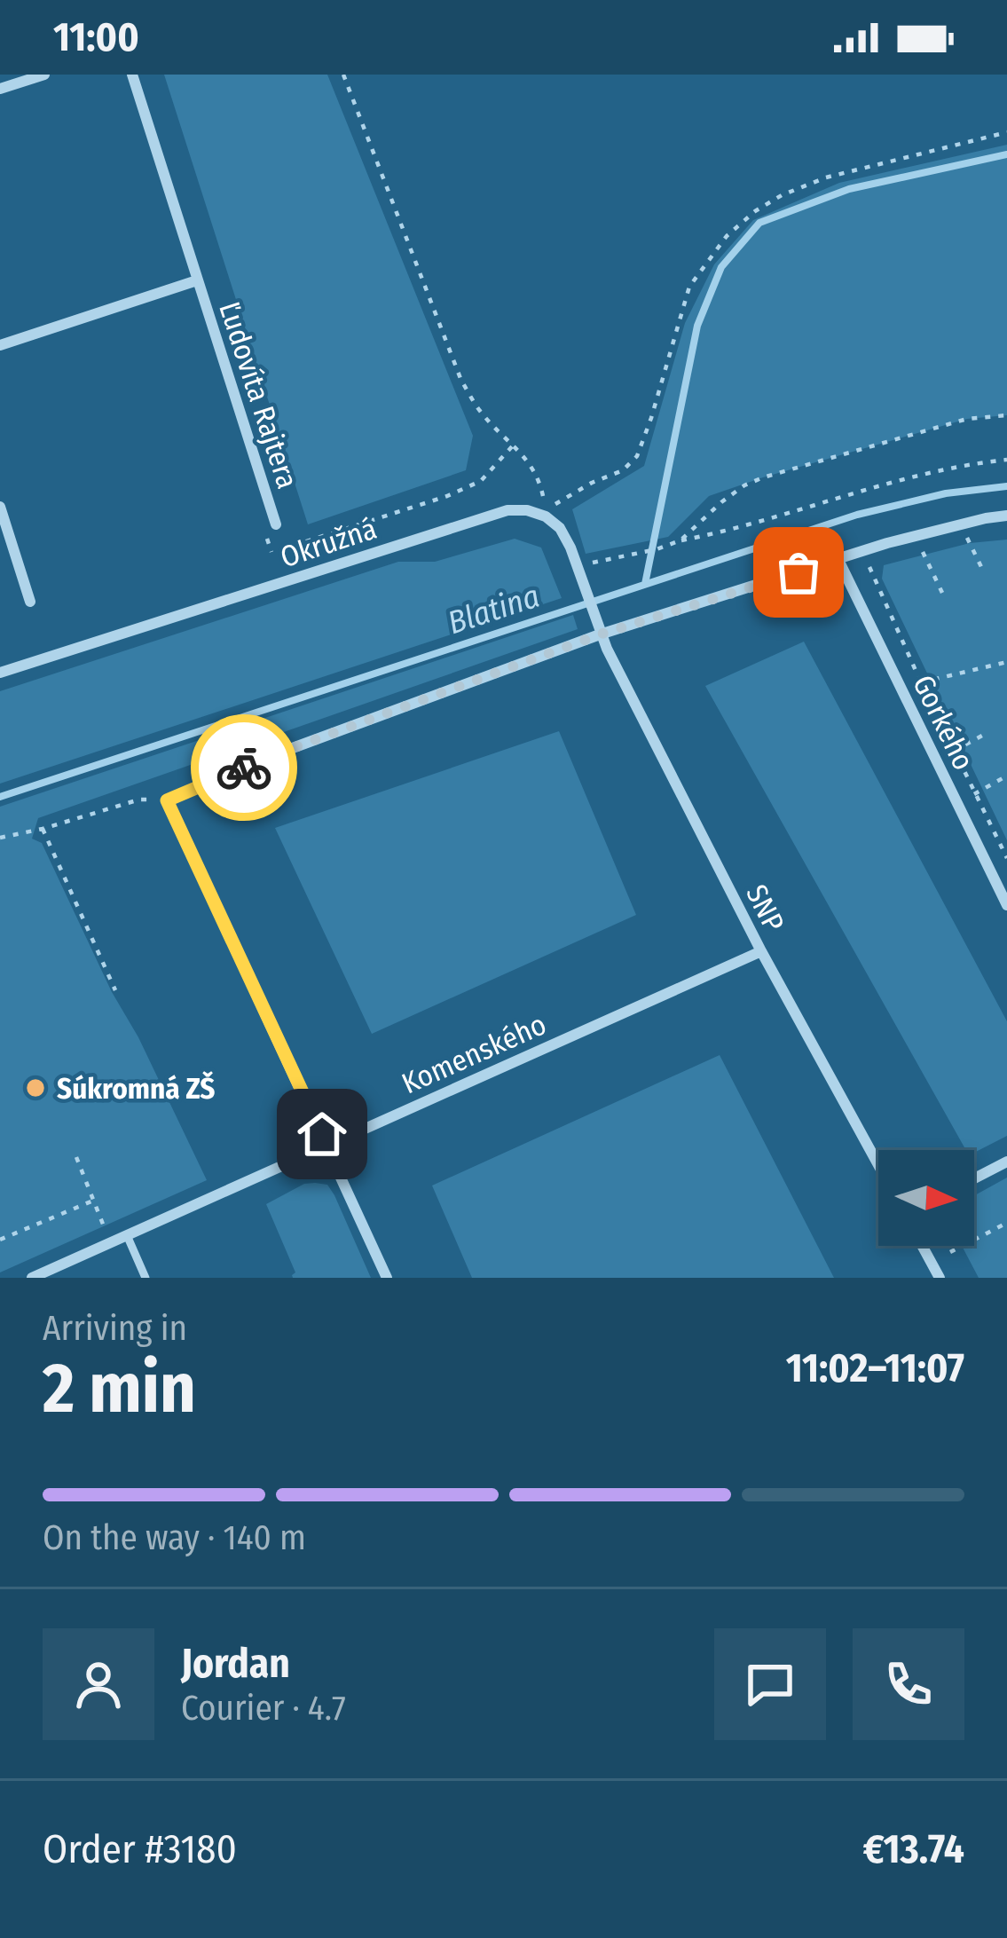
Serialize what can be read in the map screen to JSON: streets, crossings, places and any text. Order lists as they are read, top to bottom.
{
  "streets": {
    "street": [
      "Ľudovíta Rajtera",
      "Okružná",
      "Gorkého",
      "SNP",
      "Komenského"
    ]
  },
  "crossings": [
    ["SNP", "Komenského"]
  ],
  "water": ["Blatina"],
  "places": ["Súkromná ZŠ"],
  "north": "right",
  "page": {
    "status": "11:00",
    "heading": ["2 min", "Arriving in", "11:02–11:07"],
    "panel": [
      "Jordan",
      "Courier · 4.7",
      "Order #3180",
      "€13.74"
    ],
    "bar": "On the way · 140 m"
  }
}
